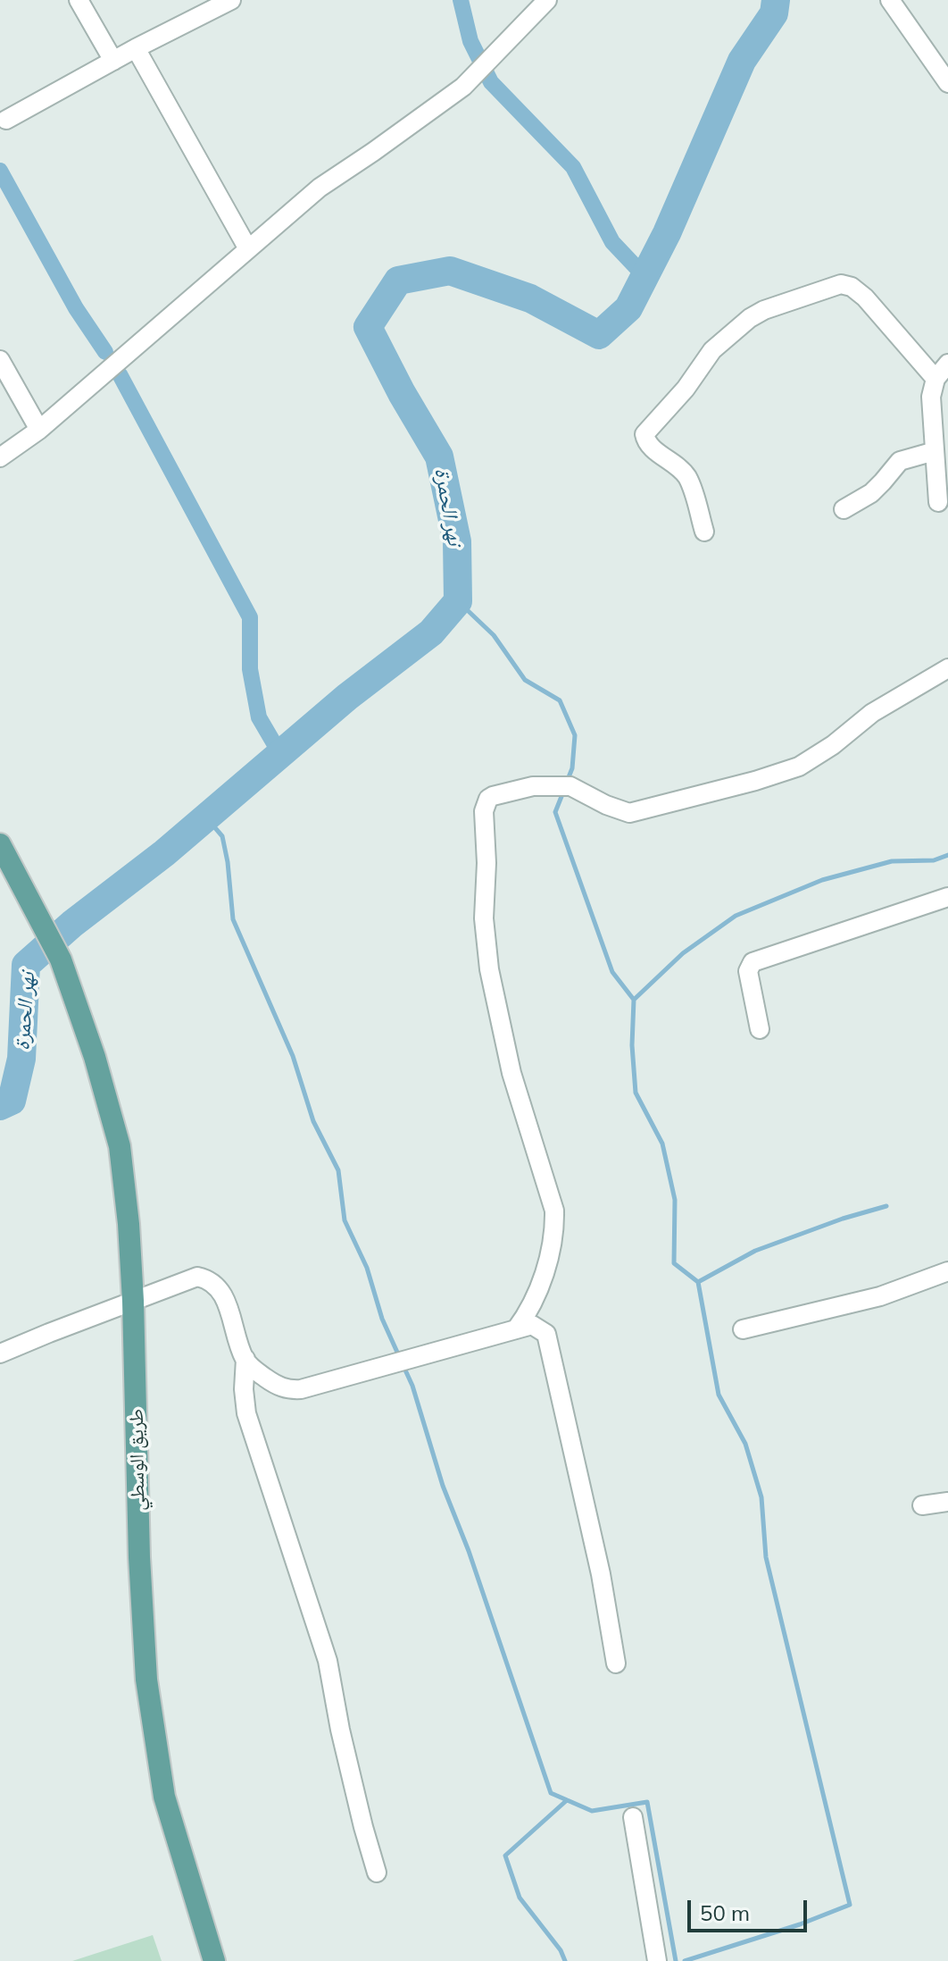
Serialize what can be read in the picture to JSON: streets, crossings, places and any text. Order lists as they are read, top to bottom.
{
  "streets": {
    "main road": ["طريق الوسطي"]
  },
  "water": ["نهر الحمرة"],
  "scale_bar": "50 m"
}
